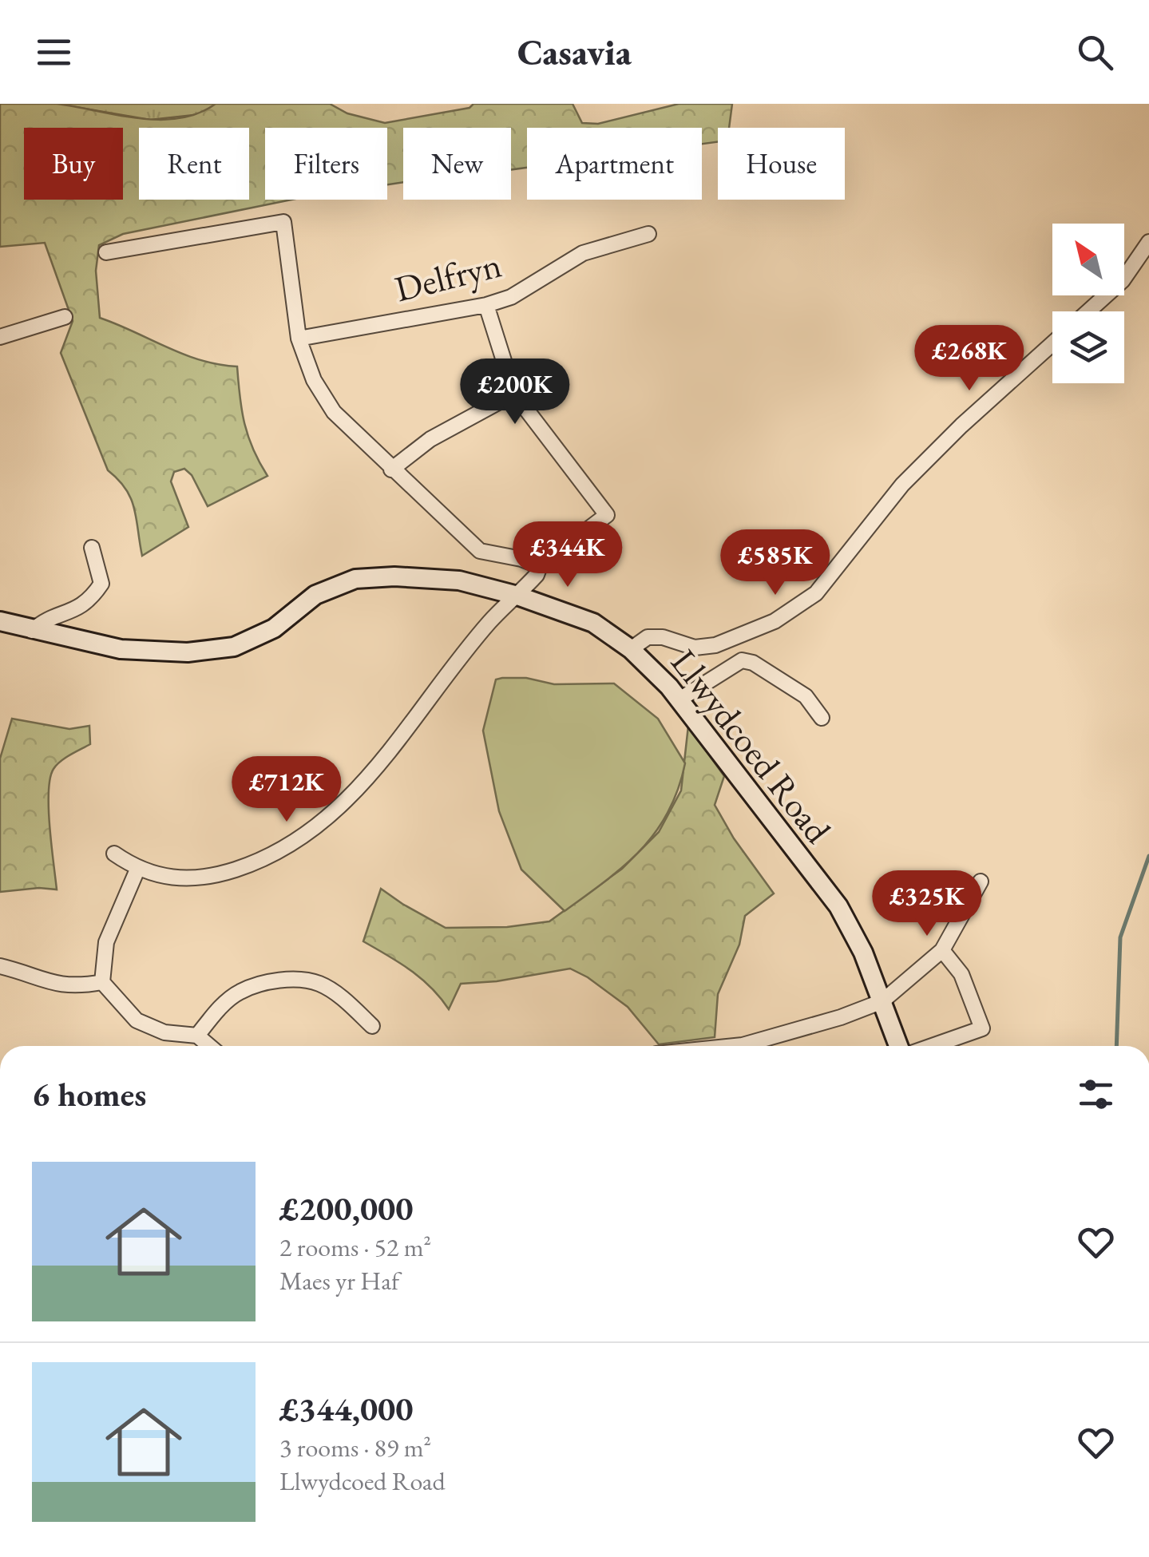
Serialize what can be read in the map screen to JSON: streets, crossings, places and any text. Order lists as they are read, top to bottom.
{
  "streets": {
    "main road": ["Llwydcoed Road"],
    "street": ["Delfryn"]
  },
  "north": "top left",
  "page": {
    "header": "Casavia",
    "chip": [
      "Buy",
      "Rent",
      "Filters",
      "New",
      "Apartment",
      "House"
    ],
    "price": [
      "£268K",
      "£200K",
      "£344K",
      "£585K",
      "£712K",
      "£325K"
    ],
    "heading": "6 homes",
    "list": [
      {
        "name": "£200,000",
        "note": "2 rooms · 52 m² · Maes yr Haf"
      },
      {
        "name": "£344,000",
        "note": "3 rooms · 89 m² · Llwydcoed Road"
      }
    ]
  }
}
